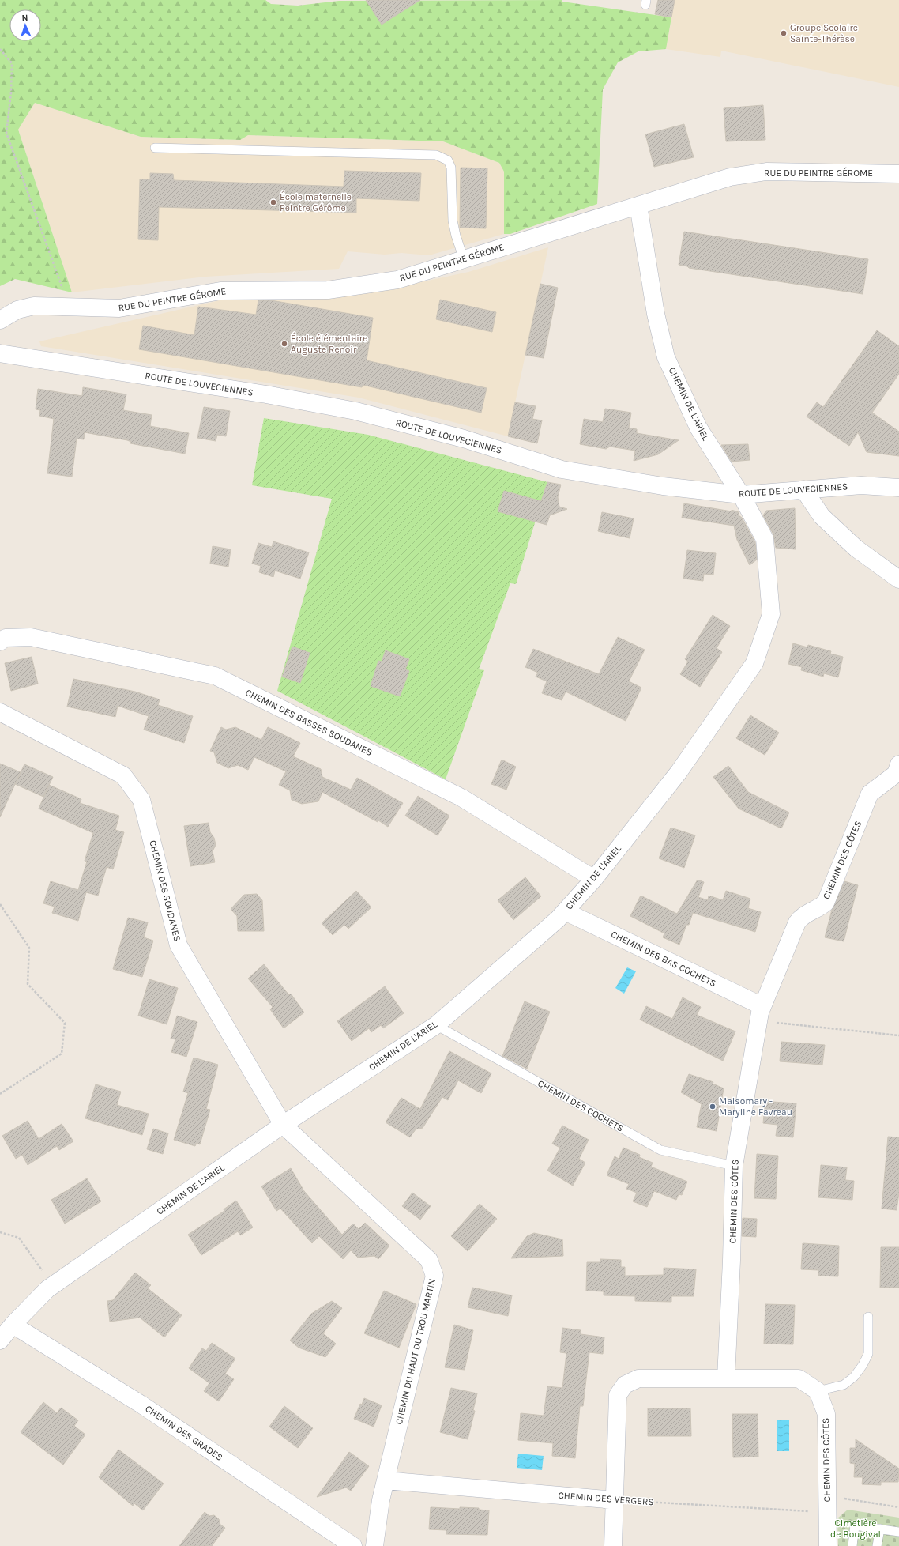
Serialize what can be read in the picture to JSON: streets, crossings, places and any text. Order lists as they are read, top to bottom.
{
  "streets": {
    "street": [
      "RUE DU PEINTRE GÉROME",
      "ROUTE DE LOUVECIENNES",
      "CHEMIN DE L'ARIEL",
      "CHEMIN DES BASSES SOUDANES",
      "CHEMIN DES CÔTES",
      "CHEMIN DES SOUDANES",
      "CHEMIN DES BAS COCHETS",
      "CHEMIN DU HAUT DU TROU MARTIN",
      "CHEMIN DES GRADES",
      "CHEMIN DES VERGERS"
    ],
    "lane": ["CHEMIN DES COCHETS"]
  },
  "crossings": [
    ["RUE DU PEINTRE GÉROME", "CHEMIN DE L'ARIEL"],
    ["ROUTE DE LOUVECIENNES", "CHEMIN DE L'ARIEL"],
    ["CHEMIN DE L'ARIEL", "CHEMIN DES BASSES SOUDANES"],
    ["CHEMIN DE L'ARIEL", "CHEMIN DES SOUDANES"],
    ["CHEMIN DE L'ARIEL", "CHEMIN DES BAS COCHETS"],
    ["CHEMIN DE L'ARIEL", "CHEMIN DES COCHETS"],
    ["CHEMIN DE L'ARIEL", "CHEMIN DU HAUT DU TROU MARTIN"],
    ["CHEMIN DE L'ARIEL", "CHEMIN DES GRADES"],
    ["CHEMIN DES CÔTES", "CHEMIN DES BAS COCHETS"],
    ["CHEMIN DES CÔTES", "CHEMIN DES COCHETS"],
    ["CHEMIN DES CÔTES", "CHEMIN DES VERGERS"],
    ["CHEMIN DES SOUDANES", "CHEMIN DU HAUT DU TROU MARTIN"],
    ["CHEMIN DU HAUT DU TROU MARTIN", "CHEMIN DES VERGERS"]
  ],
  "parks": ["Cimetière de Bougival"],
  "places": [
    "Groupe Scolaire Sainte-Thérèse",
    "École maternelle Peintre Gérôme",
    "École élémentaire Auguste Renoir",
    "Maisomary - Maryline Favreau"
  ],
  "north": "top"
}
